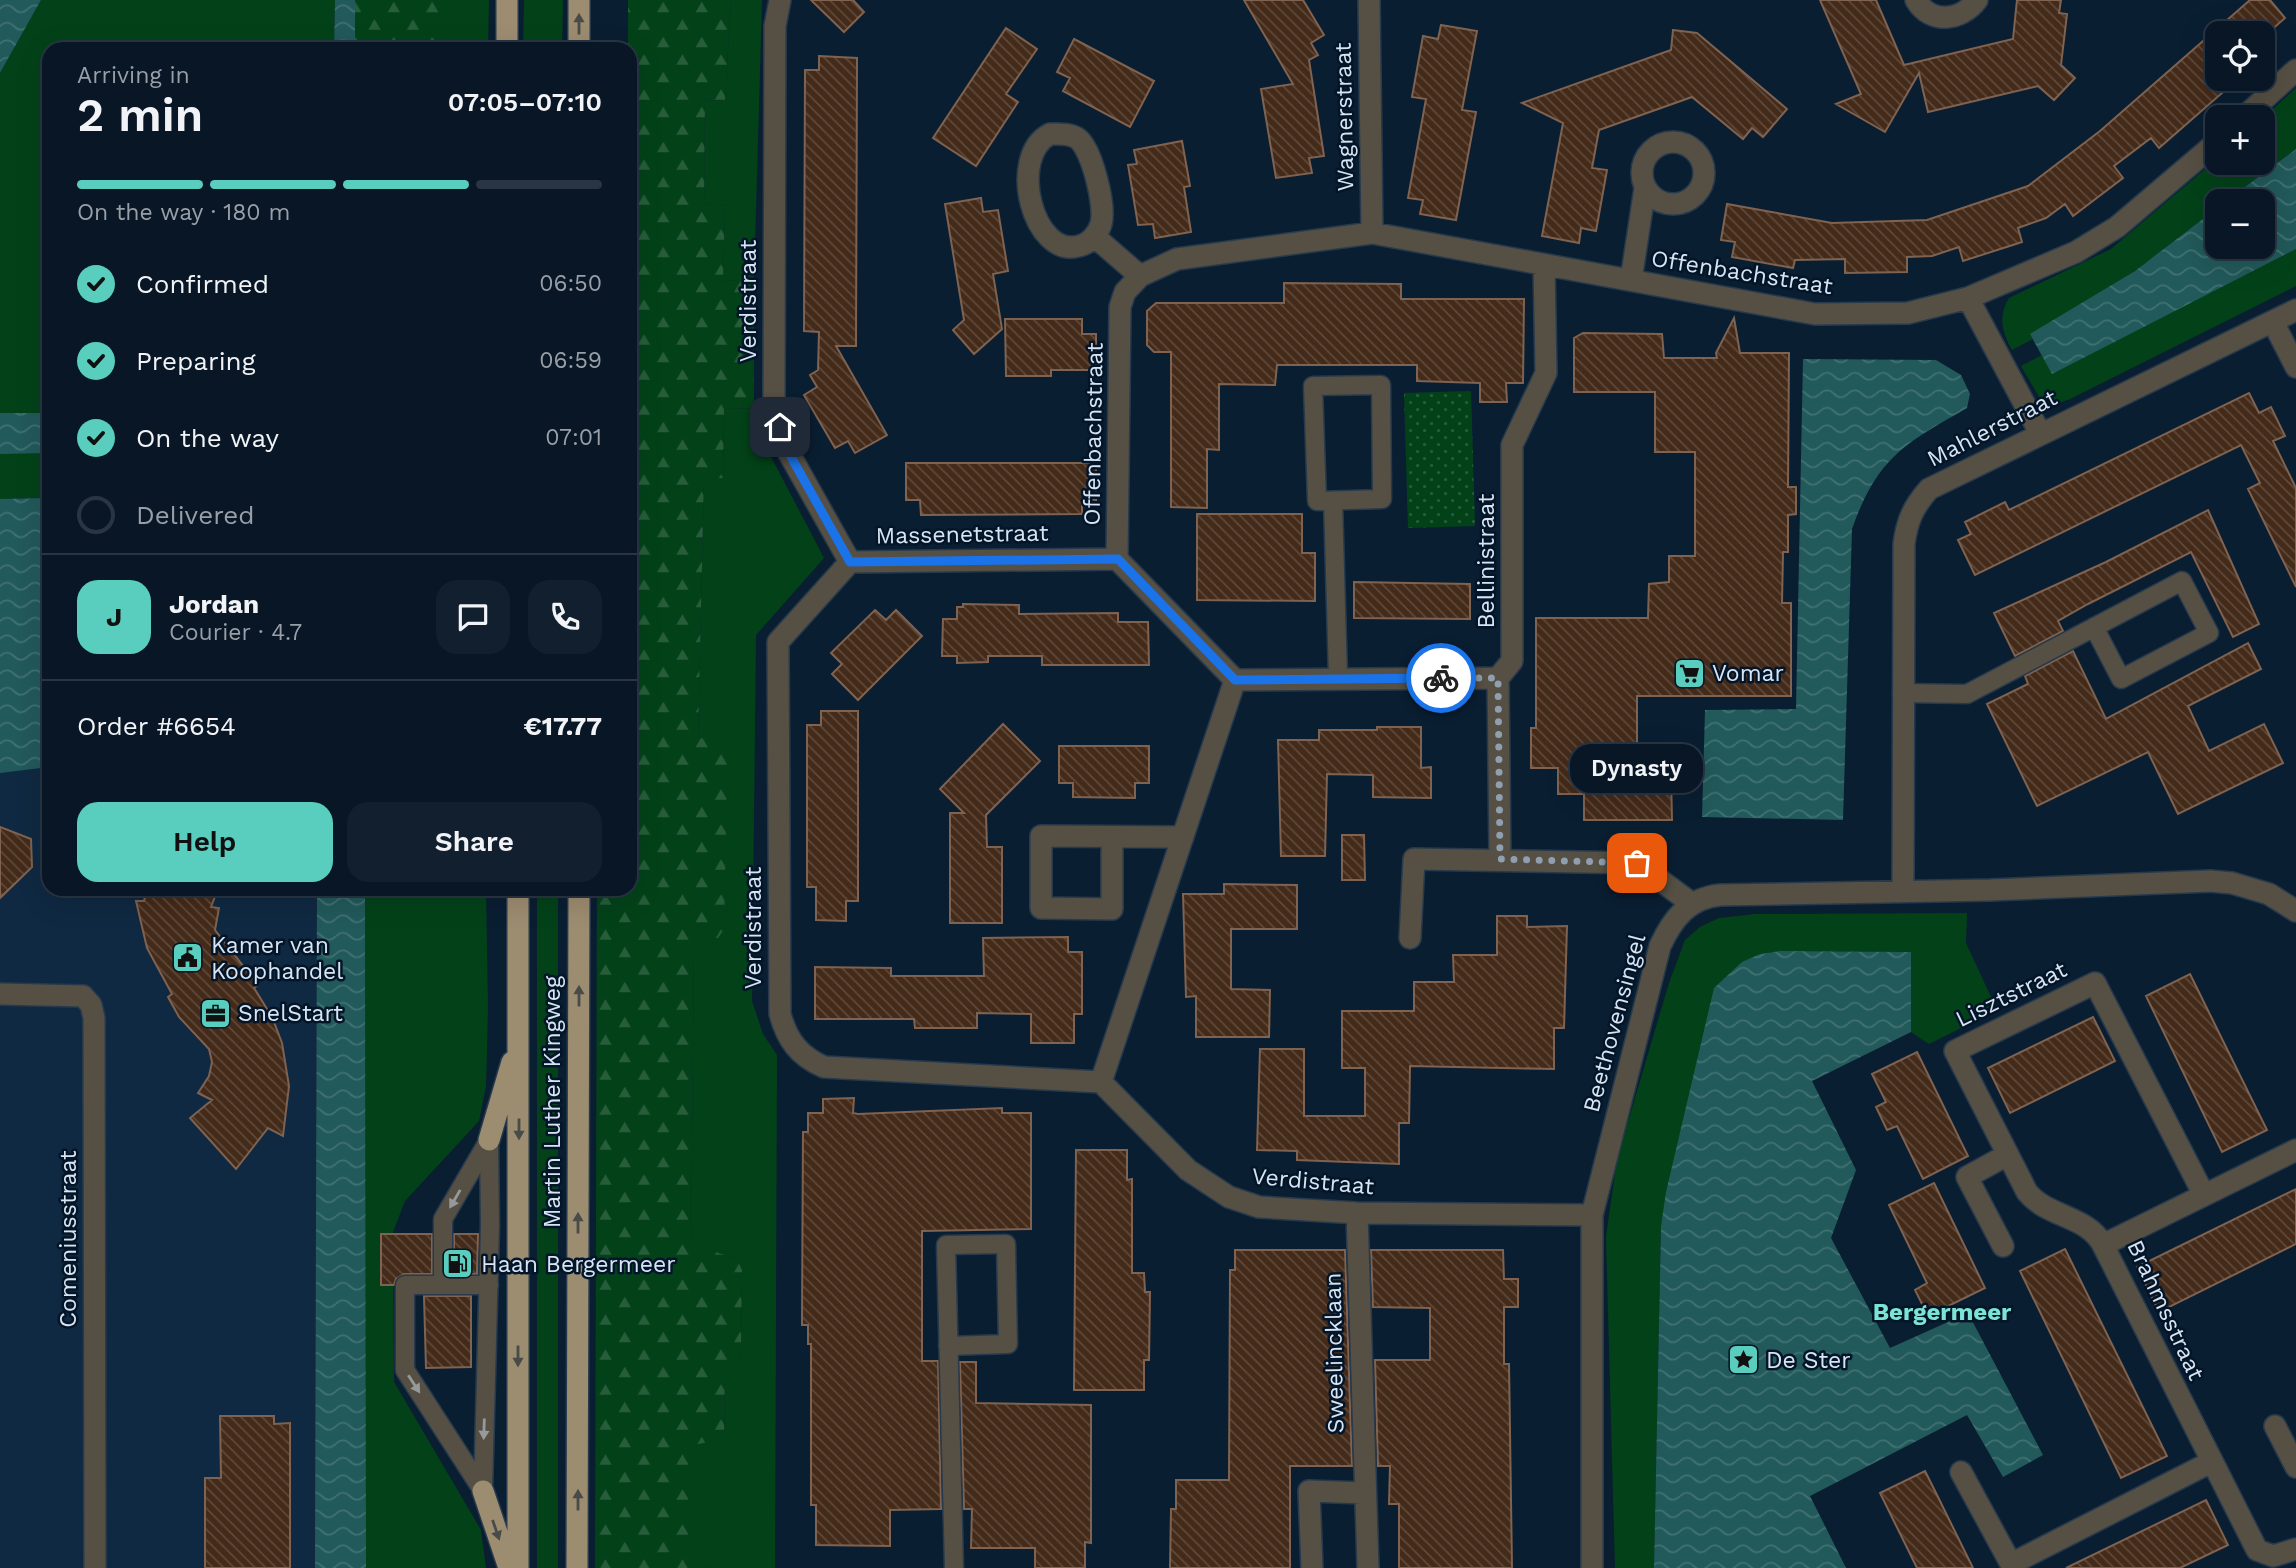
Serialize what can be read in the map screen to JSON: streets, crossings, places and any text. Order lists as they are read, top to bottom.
{
  "streets": {
    "highway": ["Martin Luther Kingweg"],
    "street": [
      "Wagnerstraat",
      "Offenbachstraat",
      "Verdistraat",
      "Mahlerstraat",
      "Massenetstraat",
      "Bellinistraat",
      "Lisztstraat",
      "Beethovensingel",
      "Comeniusstraat",
      "Brahmsstraat",
      "Sweelincklaan"
    ]
  },
  "crossings": [
    ["Wagnerstraat", "Offenbachstraat"],
    ["Offenbachstraat", "Massenetstraat"],
    ["Offenbachstraat", "Bellinistraat"],
    ["Verdistraat", "Massenetstraat"],
    ["Verdistraat", "Beethovensingel"],
    ["Verdistraat", "Sweelincklaan"],
    ["Lisztstraat", "Brahmsstraat"]
  ],
  "districts": ["Bergermeer"],
  "places": {
    "supermarket": ["Vomar"],
    "other": ["Dynasty"],
    "public building": ["Kamer van Koophandel"],
    "office": ["SnelStart"],
    "fuel station": ["Haan Bergermeer"],
    "place": ["De Ster"]
  },
  "page": {
    "map_buttons": ["+", "−"],
    "heading": ["2 min", "Arriving in", "07:05–07:10"],
    "panel": [
      "Jordan",
      "Courier · 4.7",
      "Order #6654",
      "€17.77"
    ],
    "bar": "On the way · 180 m",
    "list": [
      ["Confirmed", "06:50"],
      ["Preparing", "06:59"],
      ["On the way", "07:01"],
      "Delivered"
    ],
    "round": "J",
    "bubble": "Dynasty",
    "buttons": ["Help", "Share"]
  }
}
